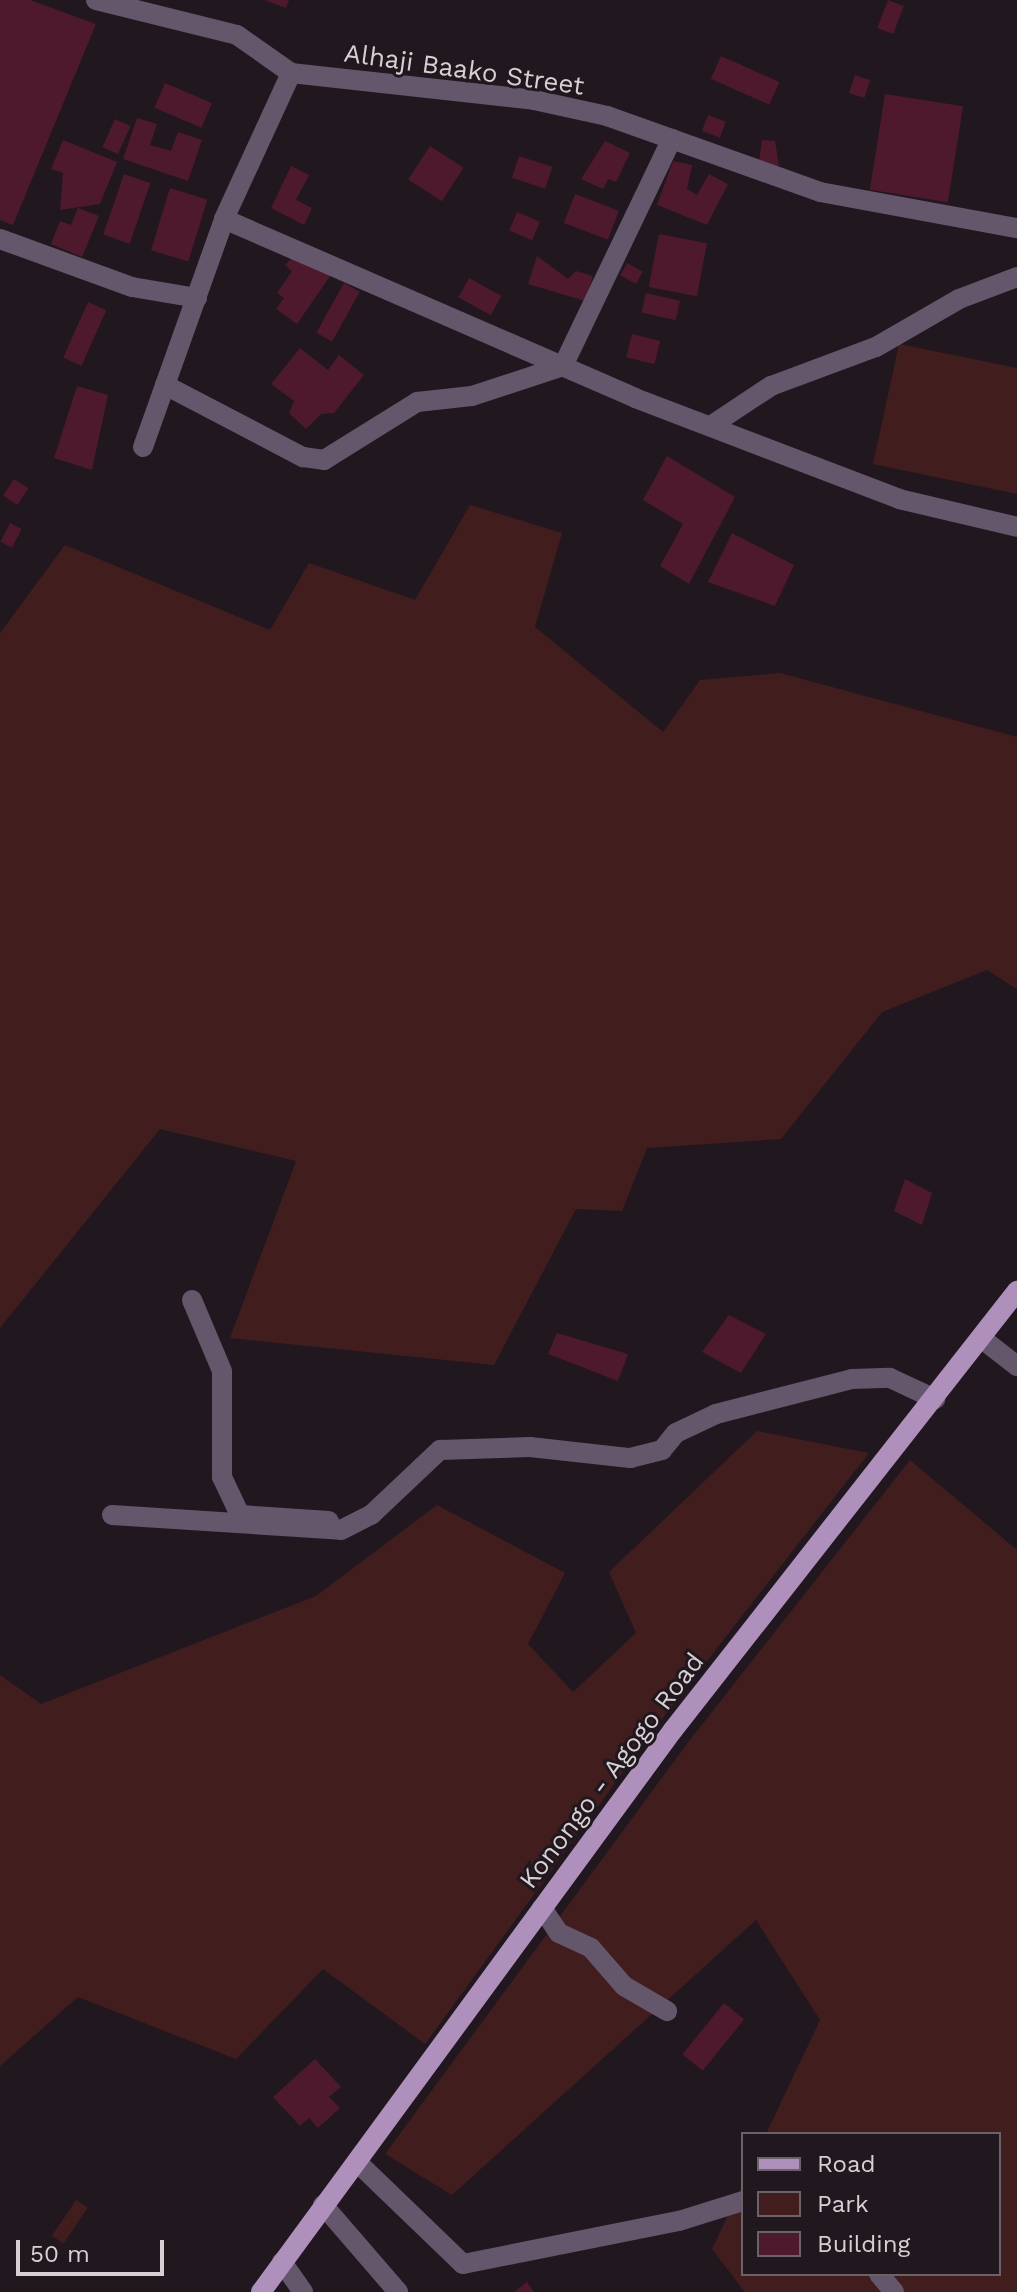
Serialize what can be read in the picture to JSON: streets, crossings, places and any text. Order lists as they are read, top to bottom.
{
  "streets": {
    "main road": ["Konongo - Agogo Road"],
    "street": ["Alhaji Baako Street"]
  },
  "legend": ["Road", "Park", "Building"],
  "scale_bar": "50 m"
}
